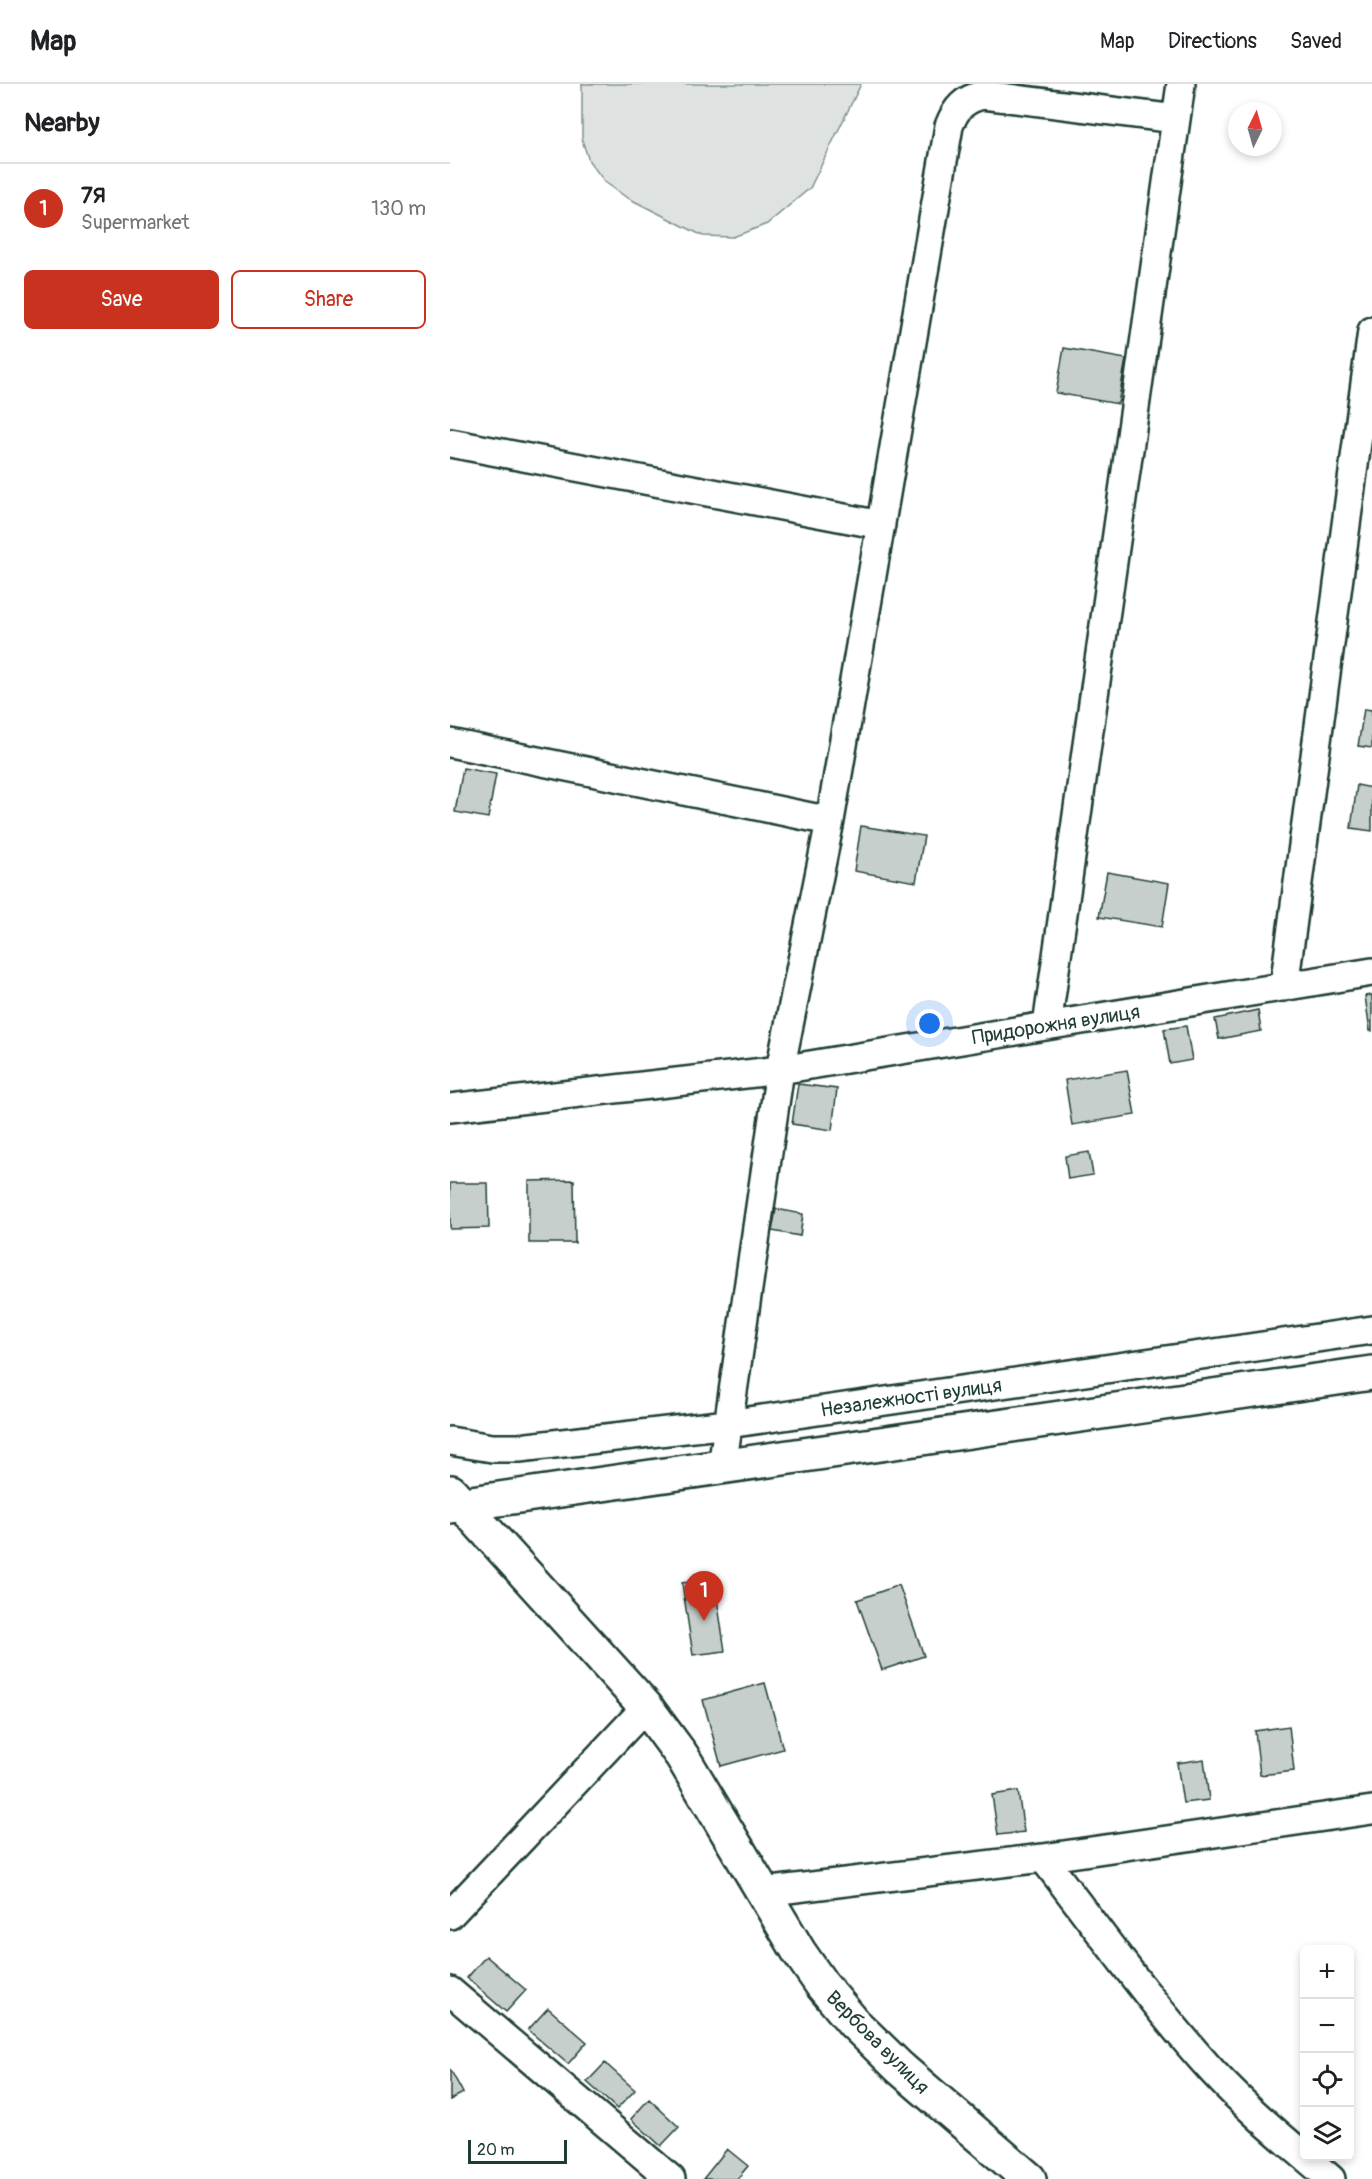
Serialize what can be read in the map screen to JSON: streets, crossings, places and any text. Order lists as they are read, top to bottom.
{
  "streets": {
    "main road": ["Вербова вулиця"],
    "street": ["Придорожня вулиця", "Незалежності вулиця"]
  },
  "scale_bar": "20 m",
  "north": "top",
  "page": {
    "header": "Map",
    "nav": ["Map", "Directions", "Saved"],
    "heading": "Nearby",
    "list": [
      {
        "mark": "1",
        "name": "7Я",
        "note": "Supermarket",
        "value": "130 m"
      }
    ],
    "buttons": ["Save", "Share"],
    "pins": "1",
    "map_buttons": ["+", "−"],
    "scale": "20 m"
  }
}
